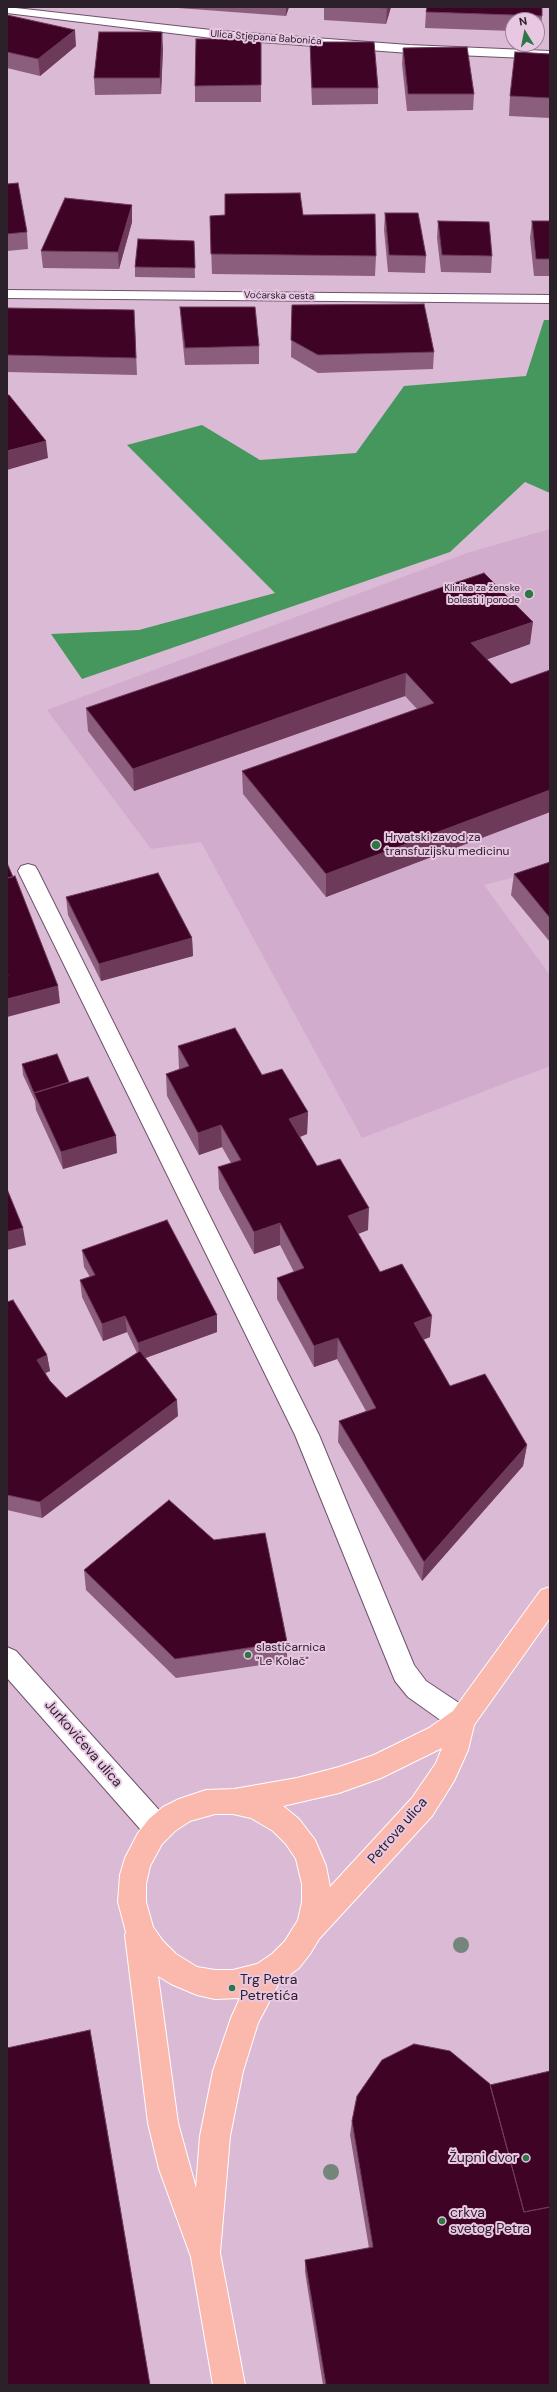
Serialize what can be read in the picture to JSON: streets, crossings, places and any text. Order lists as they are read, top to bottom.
{
  "streets": {
    "main road": ["Petrova ulica"],
    "street": ["Ulica Stjepana Babonića", "Voćarska cesta", "Jurkovićeva ulica"]
  },
  "places": [
    "Klinika za ženske bolesti i porode",
    "Hrvatski zavod za transfuzijsku medicinu",
    "slastičarnica \"Le Kolač\"",
    "Trg Petra Petretića",
    "Župni dvor",
    "crkva svetog Petra"
  ],
  "north": "top"
}
